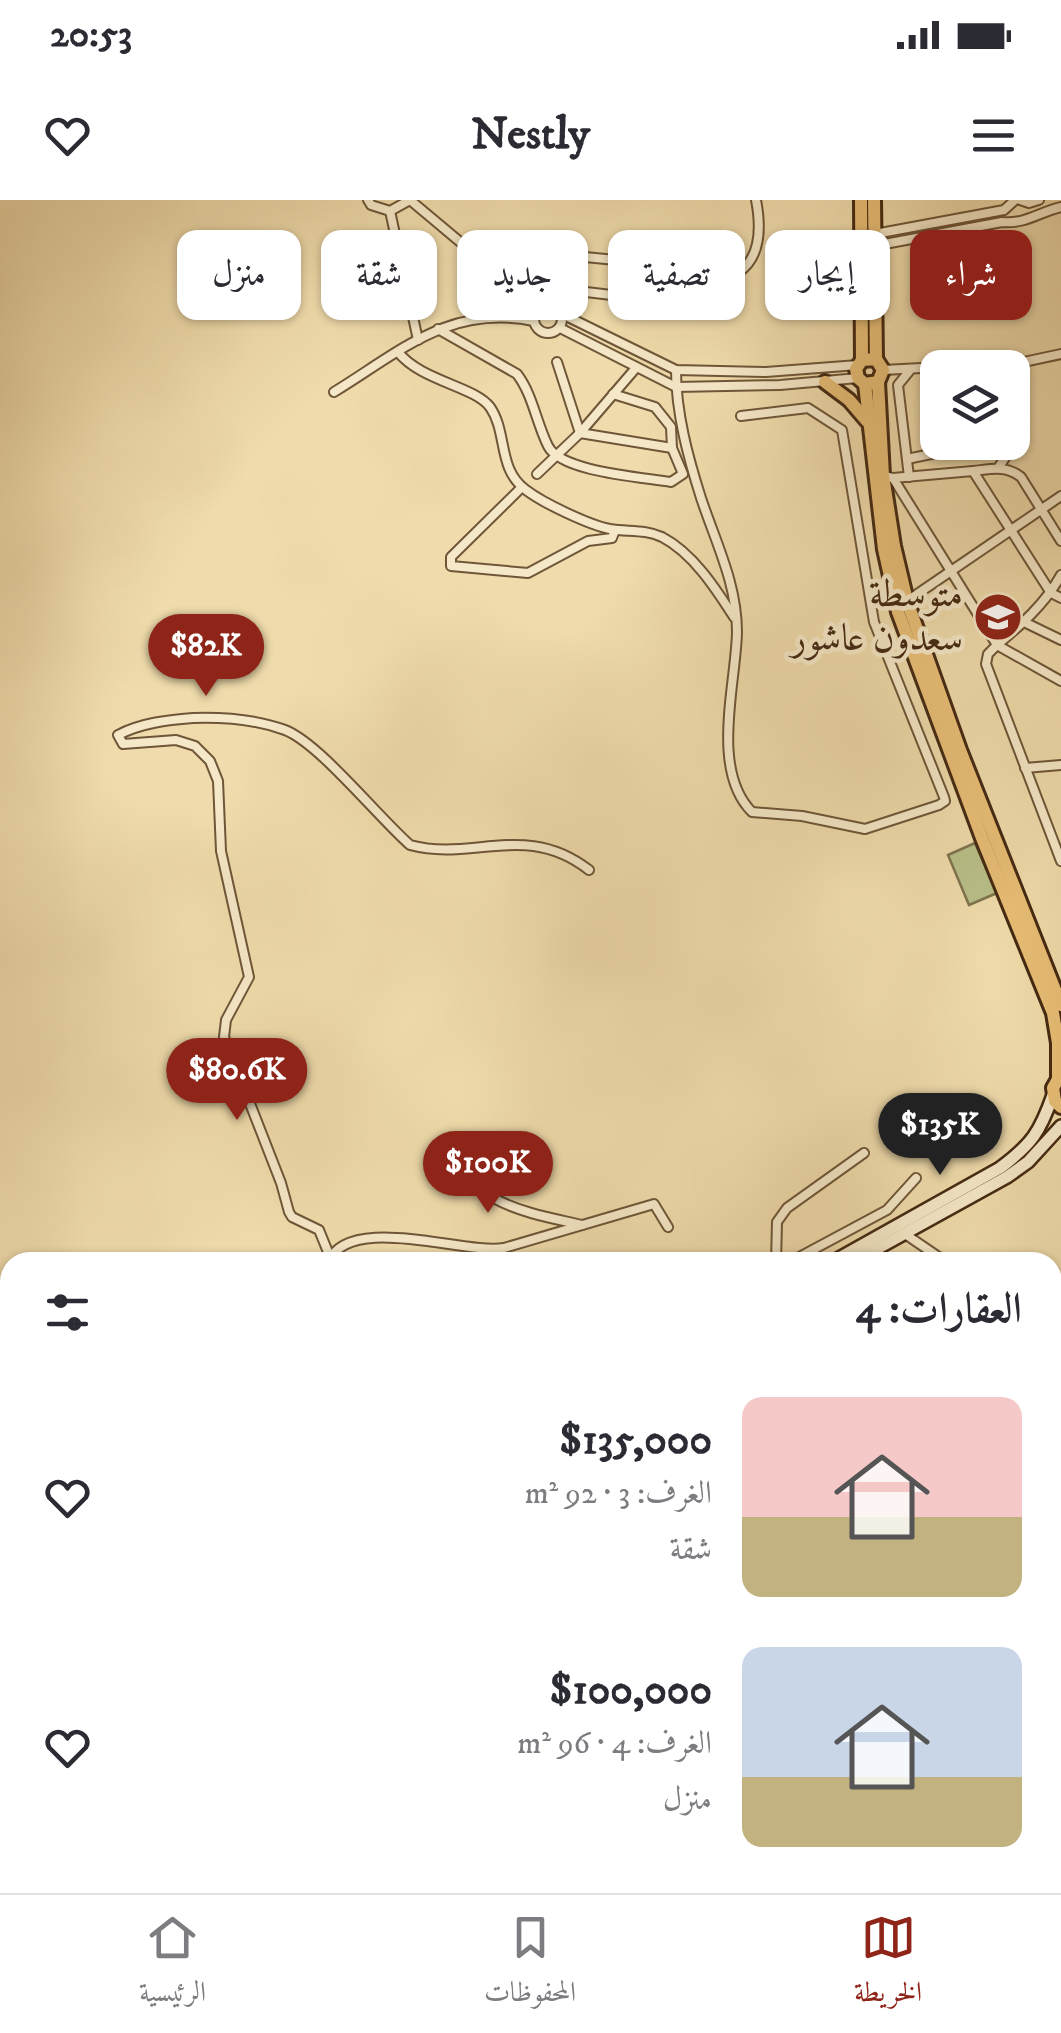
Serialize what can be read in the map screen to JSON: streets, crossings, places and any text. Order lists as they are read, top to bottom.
{
  "places": {
    "school or university": ["متوسطة سعدون عاشور"]
  },
  "page": {
    "status": "20:53",
    "header": "Nestly",
    "chip": [
      "شراء",
      "إيجار",
      "تصفية",
      "جديد",
      "شقة",
      "منزل"
    ],
    "price": [
      "$82K",
      "$80.6K",
      "$135K",
      "$100K"
    ],
    "heading": "العقارات: 4",
    "list": [
      {
        "name": "$135,000",
        "note": "الغرف: 3 · 92 m² · شقة"
      },
      {
        "name": "$100,000",
        "note": "الغرف: 4 · 96 m² · منزل"
      }
    ],
    "tabs": ["الخريطة", "المحفوظات", "الرئيسية"]
  }
}
